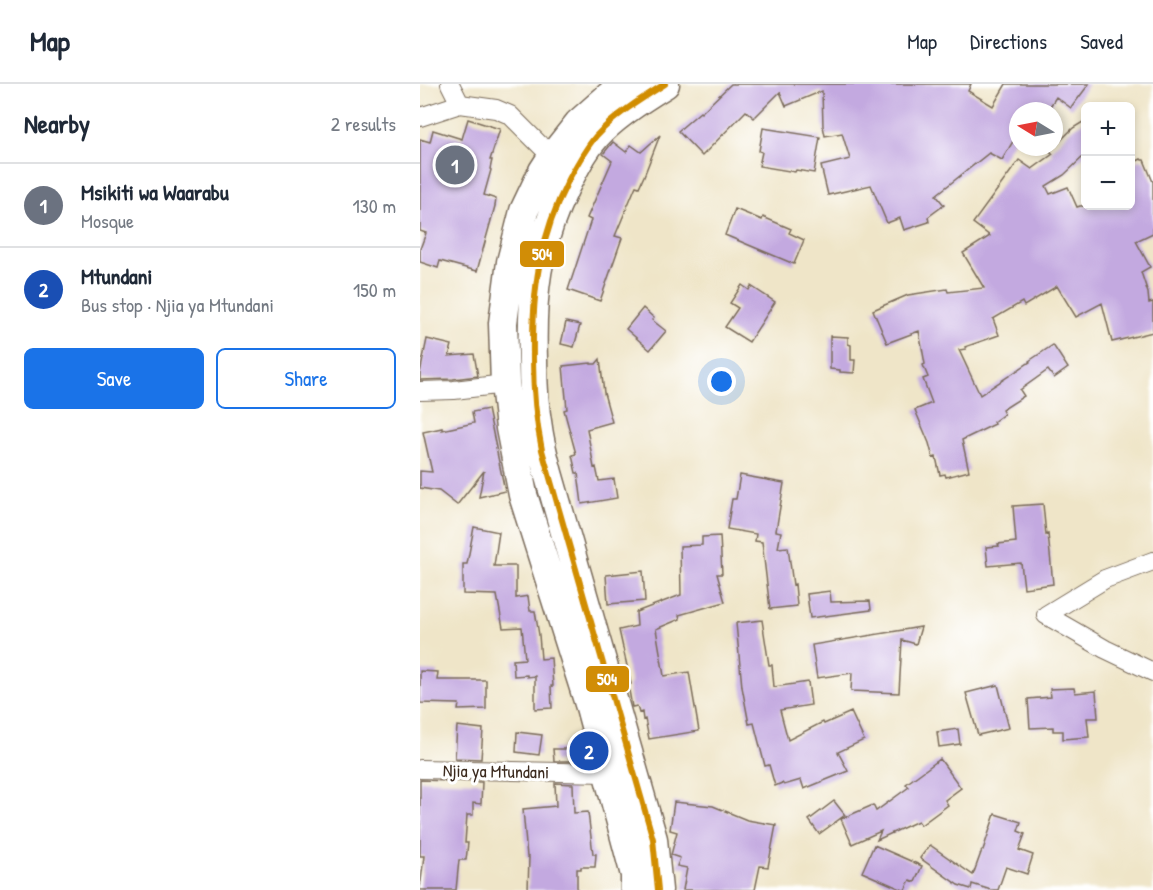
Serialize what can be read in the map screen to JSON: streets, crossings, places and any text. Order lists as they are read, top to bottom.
{
  "streets": {
    "street": ["Njia ya Mtundani"]
  },
  "lines": ["transit line 504"],
  "north": "left",
  "page": {
    "header": "Map",
    "nav": ["Map", "Directions", "Saved"],
    "heading": ["Nearby", "2 results"],
    "map_buttons": ["+", "−"],
    "pins": ["1", "2"],
    "list": [
      {
        "mark": "1",
        "name": "Msikiti wa Waarabu",
        "note": "Mosque",
        "value": "130 m"
      },
      {
        "mark": "2",
        "name": "Mtundani",
        "note": "Bus stop · Njia ya Mtundani",
        "value": "150 m"
      }
    ],
    "buttons": ["Save", "Share"]
  }
}
